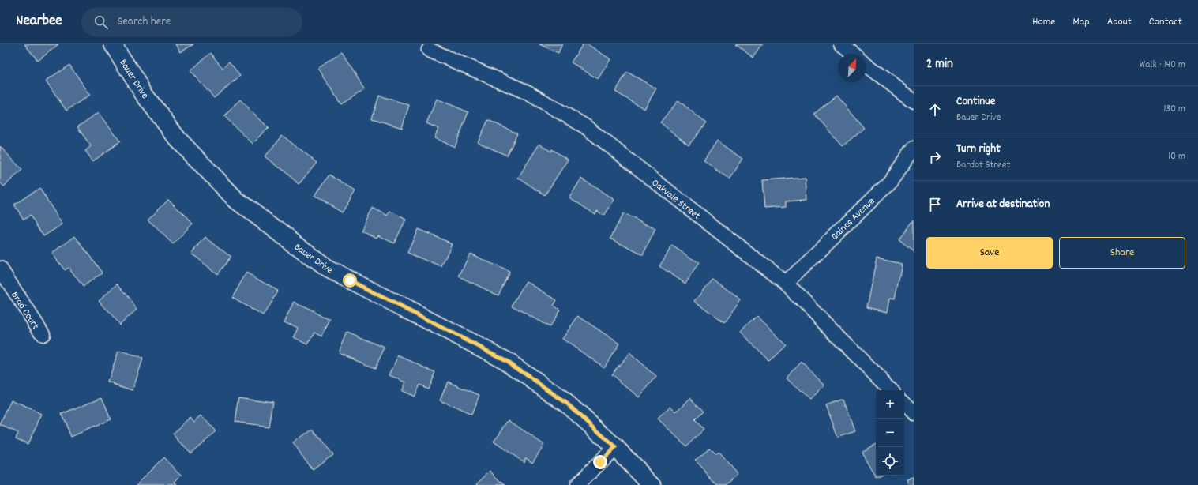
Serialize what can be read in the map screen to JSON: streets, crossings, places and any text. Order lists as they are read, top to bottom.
{
  "streets": {
    "street": [
      "Bauer Drive",
      "Oakvale Street",
      "Gaines Avenue",
      "Brad Court"
    ]
  },
  "crossings": [
    ["Oakvale Street", "Gaines Avenue"]
  ],
  "north": "top right",
  "page": {
    "header": "Nearbee",
    "search": "Search here",
    "nav": [
      "Home",
      "Map",
      "About",
      "Contact"
    ],
    "heading": ["2 min", "Walk · 140 m"],
    "list": [
      ["Continue", "Bauer Drive", "130 m"],
      ["Turn right", "Bardot Street", "10 m"],
      "Arrive at destination"
    ],
    "buttons": ["Save", "Share"],
    "map_buttons": ["+", "−"]
  }
}
